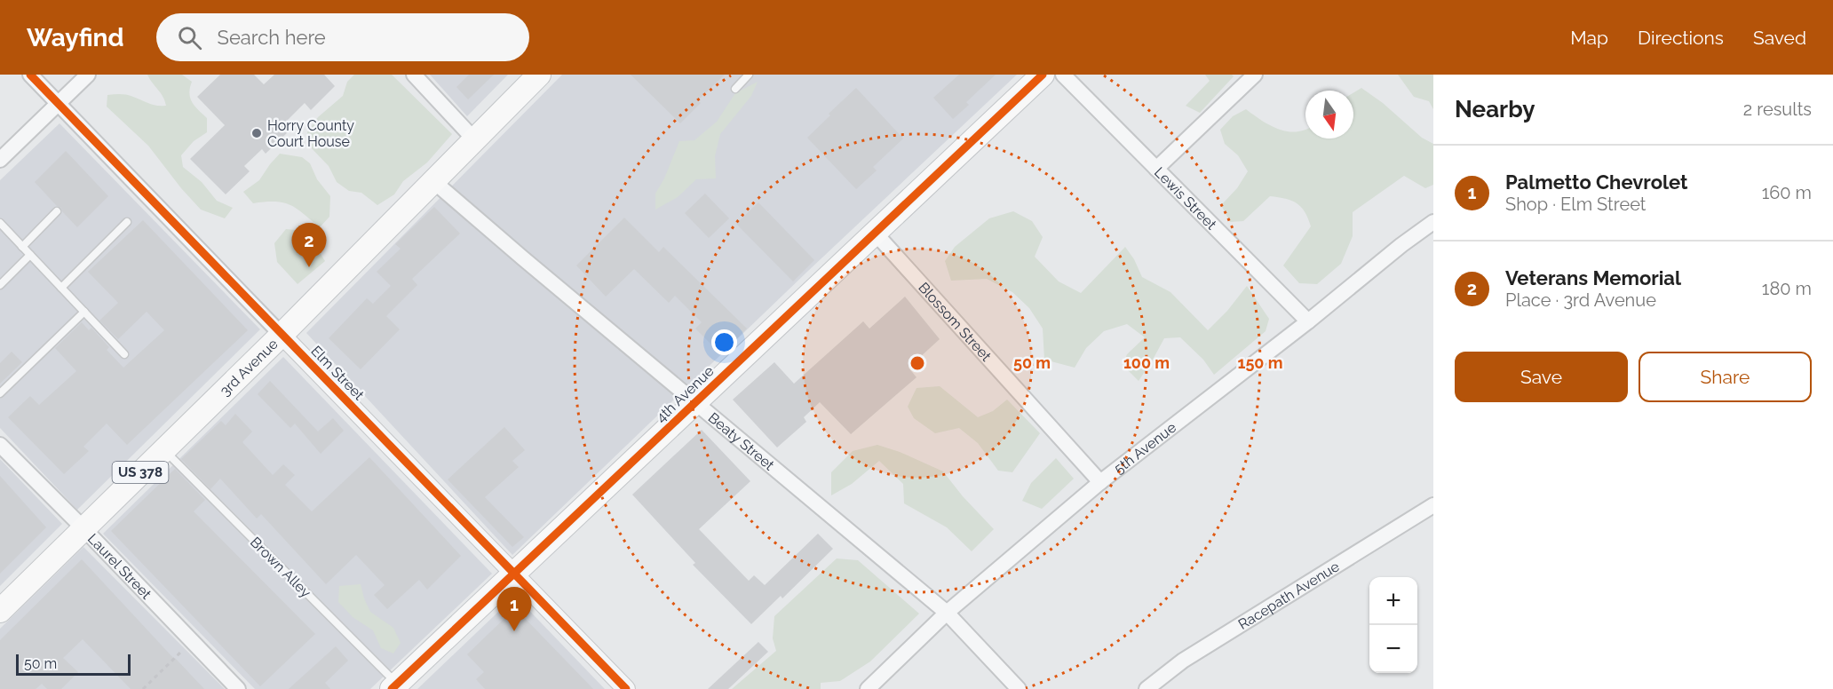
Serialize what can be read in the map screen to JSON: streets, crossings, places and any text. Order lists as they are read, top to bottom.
{
  "streets": {
    "main road": ["3rd Avenue", "4th Avenue", "US 378"],
    "street": [
      "Lewis Street",
      "Blossom Street",
      "Elm Street",
      "Beaty Street",
      "5th Avenue",
      "Laurel Street",
      "Racepath Avenue"
    ],
    "lane": ["Brown Alley"]
  },
  "crossings": [
    ["Lewis Street", "5th Avenue"],
    ["Blossom Street", "4th Avenue"],
    ["Blossom Street", "5th Avenue"],
    ["3rd Avenue", "Elm Street"],
    ["3rd Avenue", "Beaty Street"],
    ["3rd Avenue", "Laurel Street"],
    ["3rd Avenue", "Brown Alley"],
    ["Elm Street", "4th Avenue"],
    ["4th Avenue", "Beaty Street"],
    ["4th Avenue", "Brown Alley"],
    ["Beaty Street", "5th Avenue"]
  ],
  "places": ["Horry County Court House"],
  "scale_bar": "50 m",
  "north": "bottom",
  "page": {
    "header": "Wayfind",
    "search": "Search here",
    "nav": ["Map", "Directions", "Saved"],
    "heading": ["Nearby", "2 results"],
    "list": [
      {
        "mark": "1",
        "name": "Palmetto Chevrolet",
        "note": "Shop · Elm Street",
        "value": "160 m"
      },
      {
        "mark": "2",
        "name": "Veterans Memorial",
        "note": "Place · 3rd Avenue",
        "value": "180 m"
      }
    ],
    "pins": ["2", "1"],
    "buttons": ["Save", "Share"],
    "map_buttons": ["+", "−"],
    "scale": "50 m"
  },
  "rings": ["50 m", "100 m", "150 m"]
}
